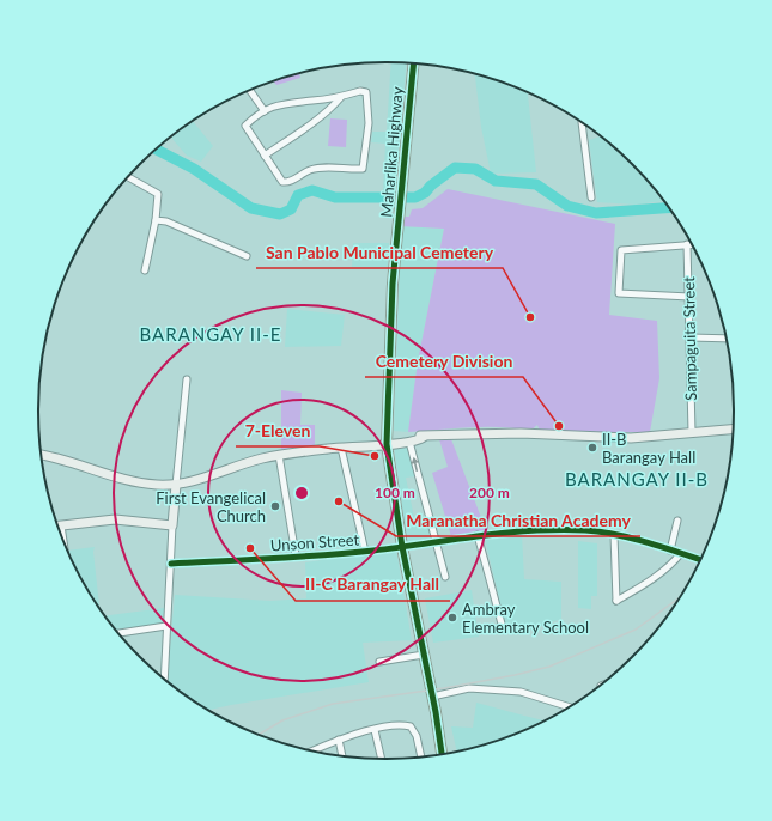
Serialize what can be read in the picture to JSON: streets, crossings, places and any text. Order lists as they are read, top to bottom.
{
  "streets": {
    "main road": ["Maharlika Highway"],
    "street": ["Sampaguita Street", "Unson Street"]
  },
  "crossings": [
    ["Maharlika Highway", "Unson Street"]
  ],
  "districts": ["BARANGAY II-E", "BARANGAY II-B"],
  "places": [
    "San Pablo Municipal Cemetery",
    "Cemetery Division",
    "II-B Barangay Hall",
    "7-Eleven",
    "Maranatha Christian Academy",
    "First Evangelical Church",
    "II-C Barangay Hall",
    "Ambray Elementary School"
  ],
  "rings": ["100 m", "200 m"]
}
